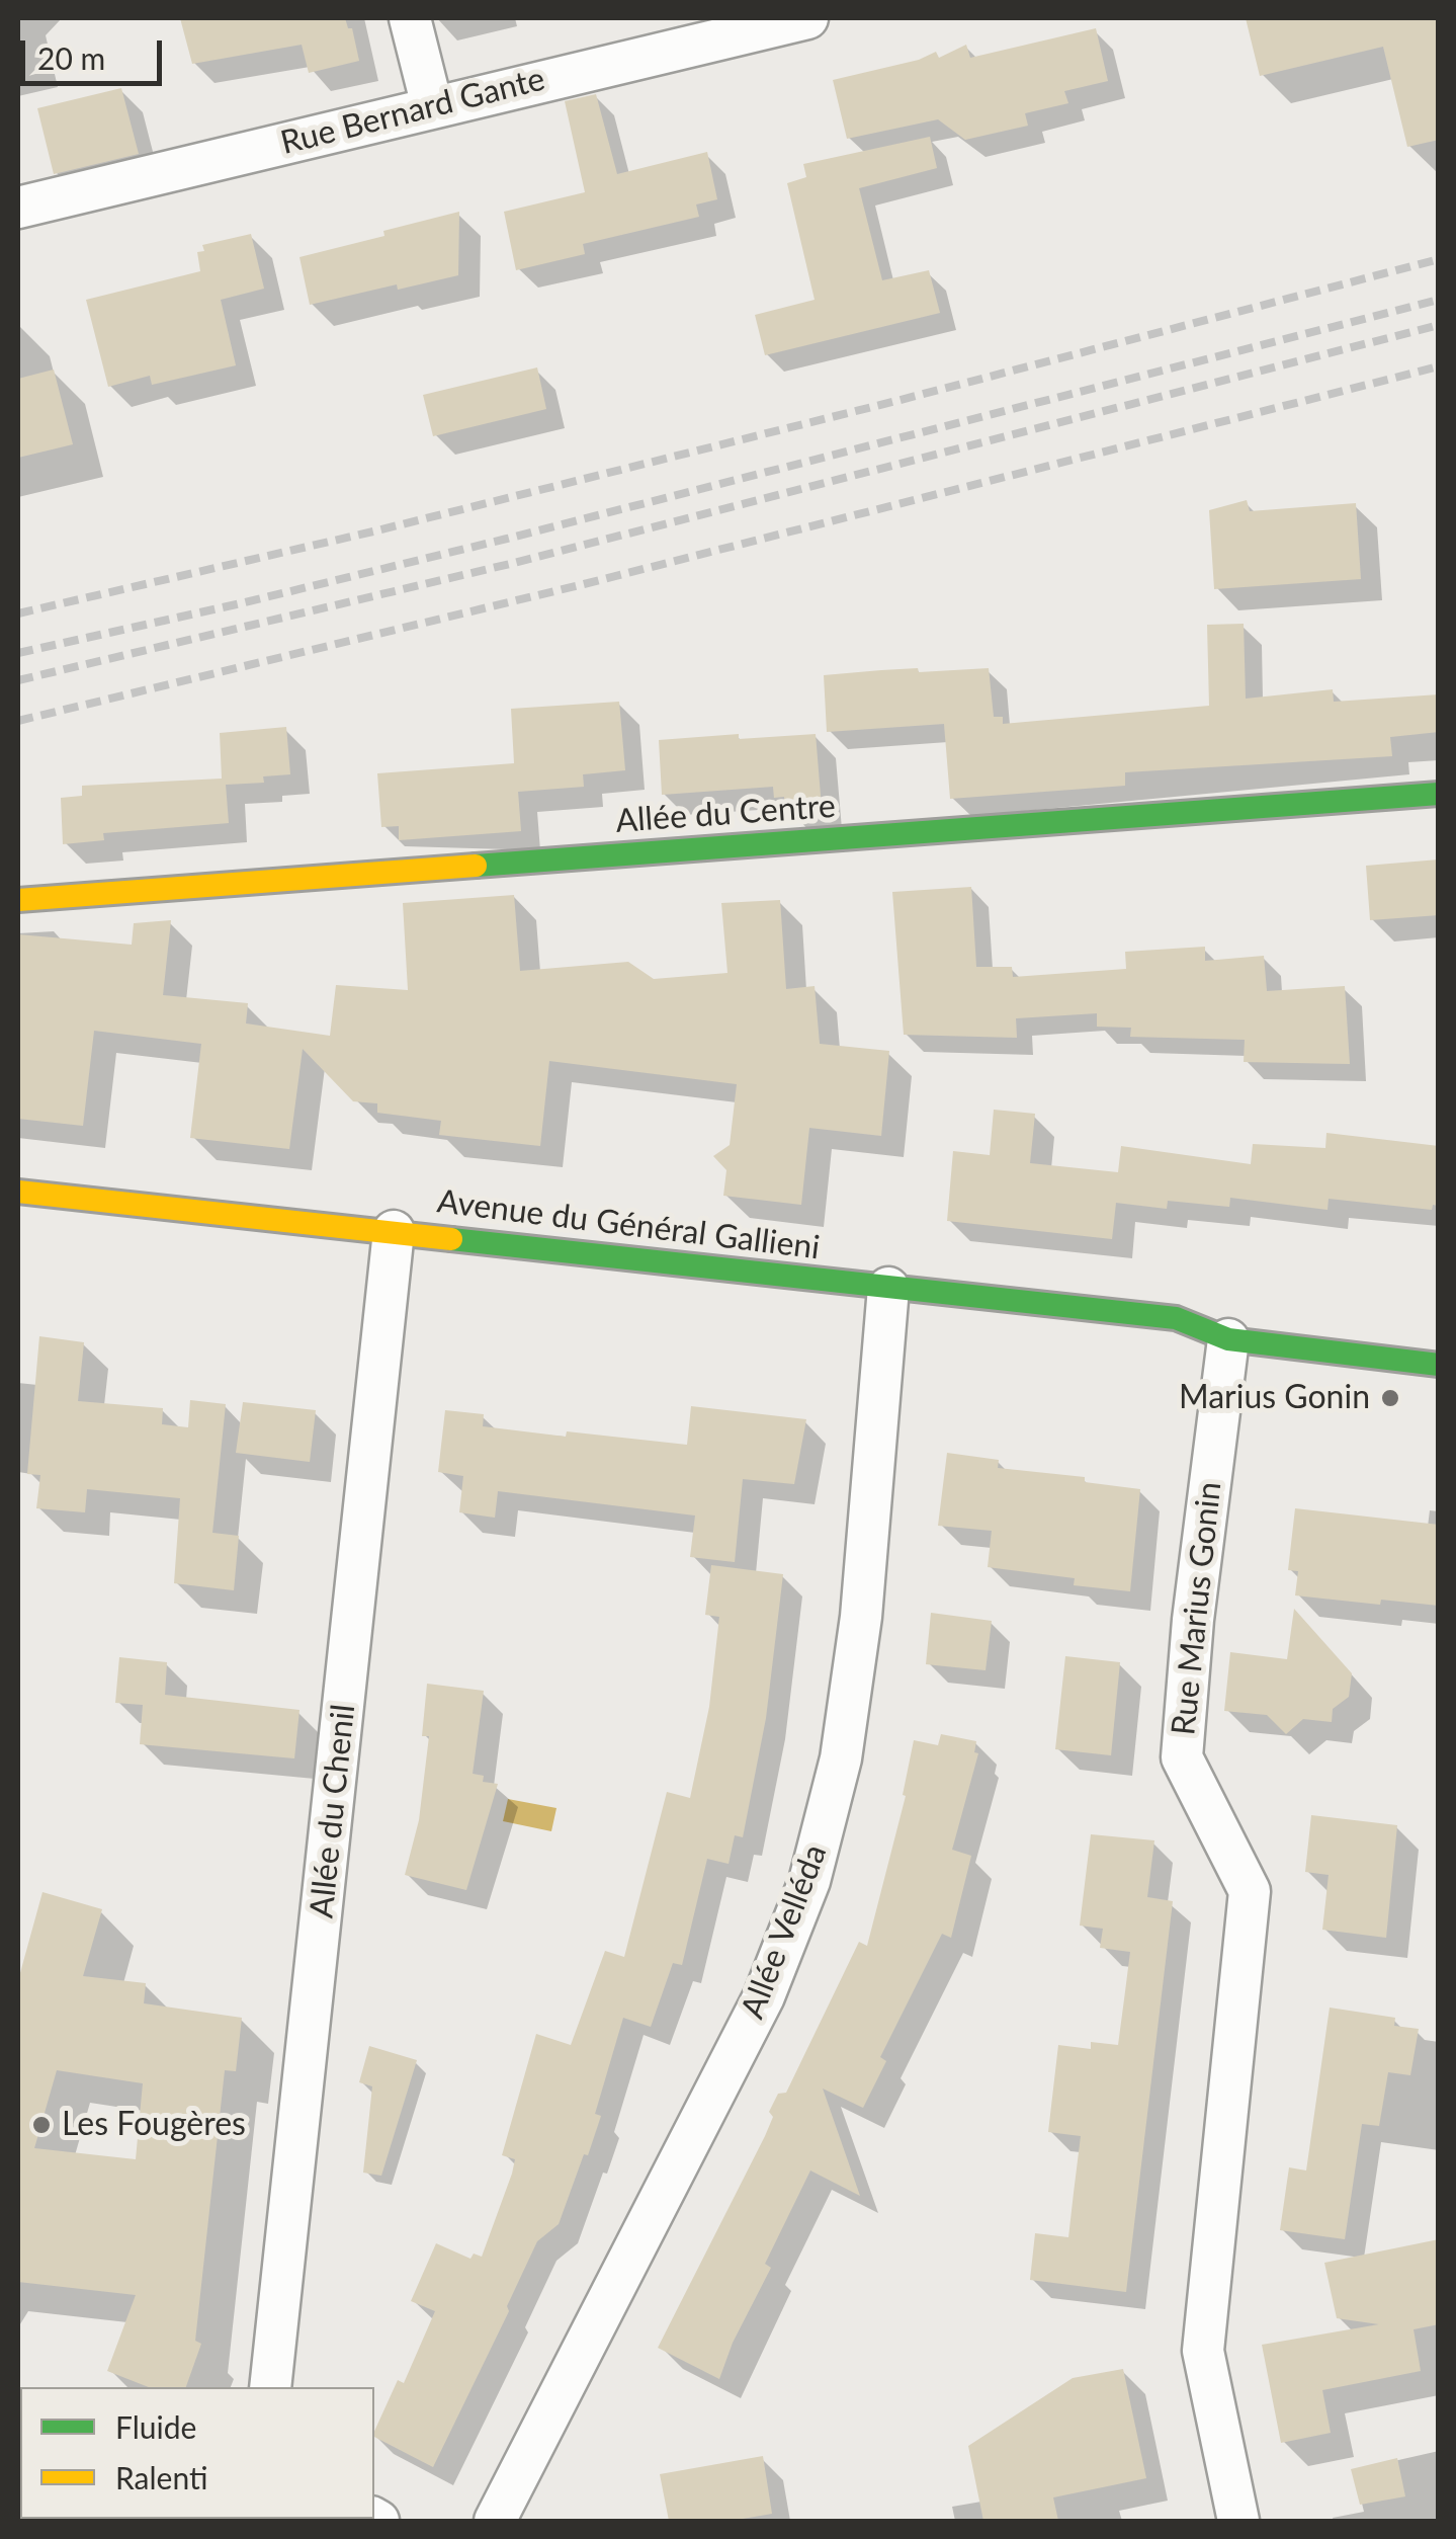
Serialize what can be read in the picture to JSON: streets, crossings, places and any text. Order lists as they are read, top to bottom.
{
  "streets": {
    "street": [
      "Rue Bernard Gante",
      "Allée du Centre",
      "Avenue du Général Gallieni",
      "Rue Marius Gonin",
      "Allée du Chenil",
      "Allée Velléda"
    ]
  },
  "crossings": [
    ["Avenue du Général Gallieni", "Rue Marius Gonin"],
    ["Avenue du Général Gallieni", "Allée du Chenil"],
    ["Avenue du Général Gallieni", "Allée Velléda"]
  ],
  "places": ["Marius Gonin", "Les Fougères"],
  "legend": ["Fluide", "Ralenti"],
  "scale_bar": "20 m"
}
